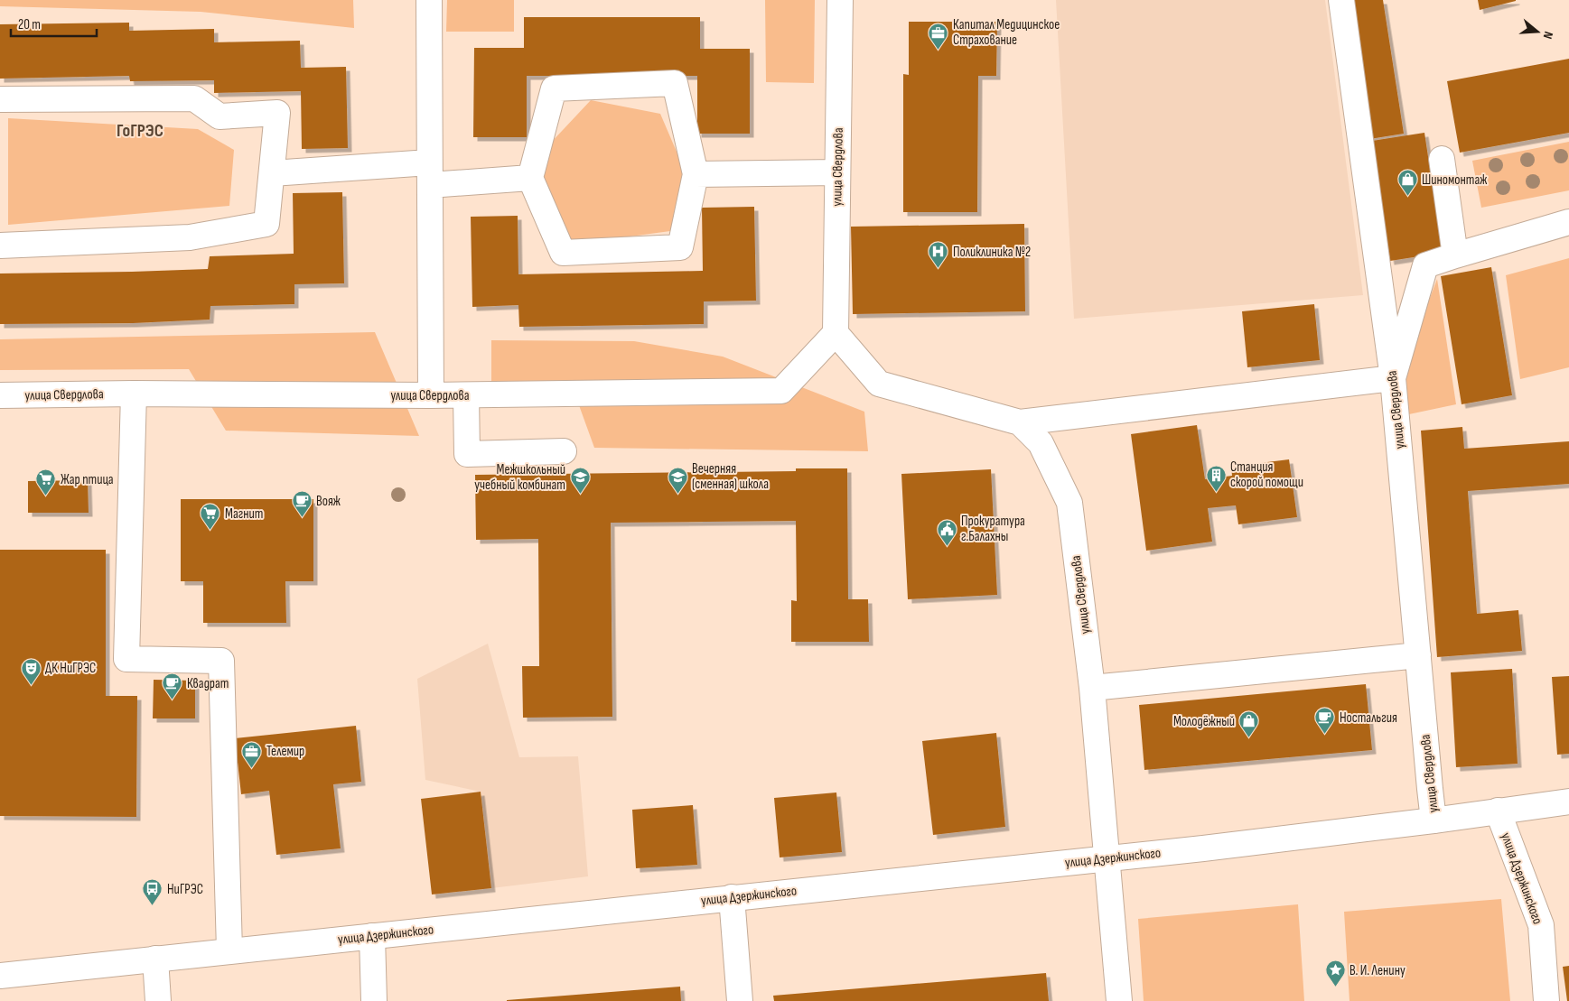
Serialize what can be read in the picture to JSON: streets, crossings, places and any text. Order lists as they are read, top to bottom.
{
  "streets": {
    "street": ["улица Свердлова", "улица Дзержинского"]
  },
  "crossings": [
    ["улица Свердлова", "улица Дзержинского"]
  ],
  "districts": ["ГоГРЭС"],
  "places": {
    "office": ["Капитал Медицинское Страхование", "Телемир"],
    "shop": ["Шиномонтаж", "Молодёжный"],
    "hospital": ["Поликлиника №2"],
    "building": ["Станция скорой помощи"],
    "school or university": ["Вечерняя (сменная) школа", "Межшкольный учебный комбинат"],
    "supermarket": ["Жар птица", "Магнит"],
    "cafe": ["Вояж", "Квадрат", "Ностальгия"],
    "public building": ["Прокуратура г.Балахны"],
    "theatre": ["ДК НиГРЭС"],
    "bus stop": ["НиГРЭС"],
    "place": ["В. И. Ленину"]
  },
  "scale_bar": "20 m",
  "north": "right"
}
